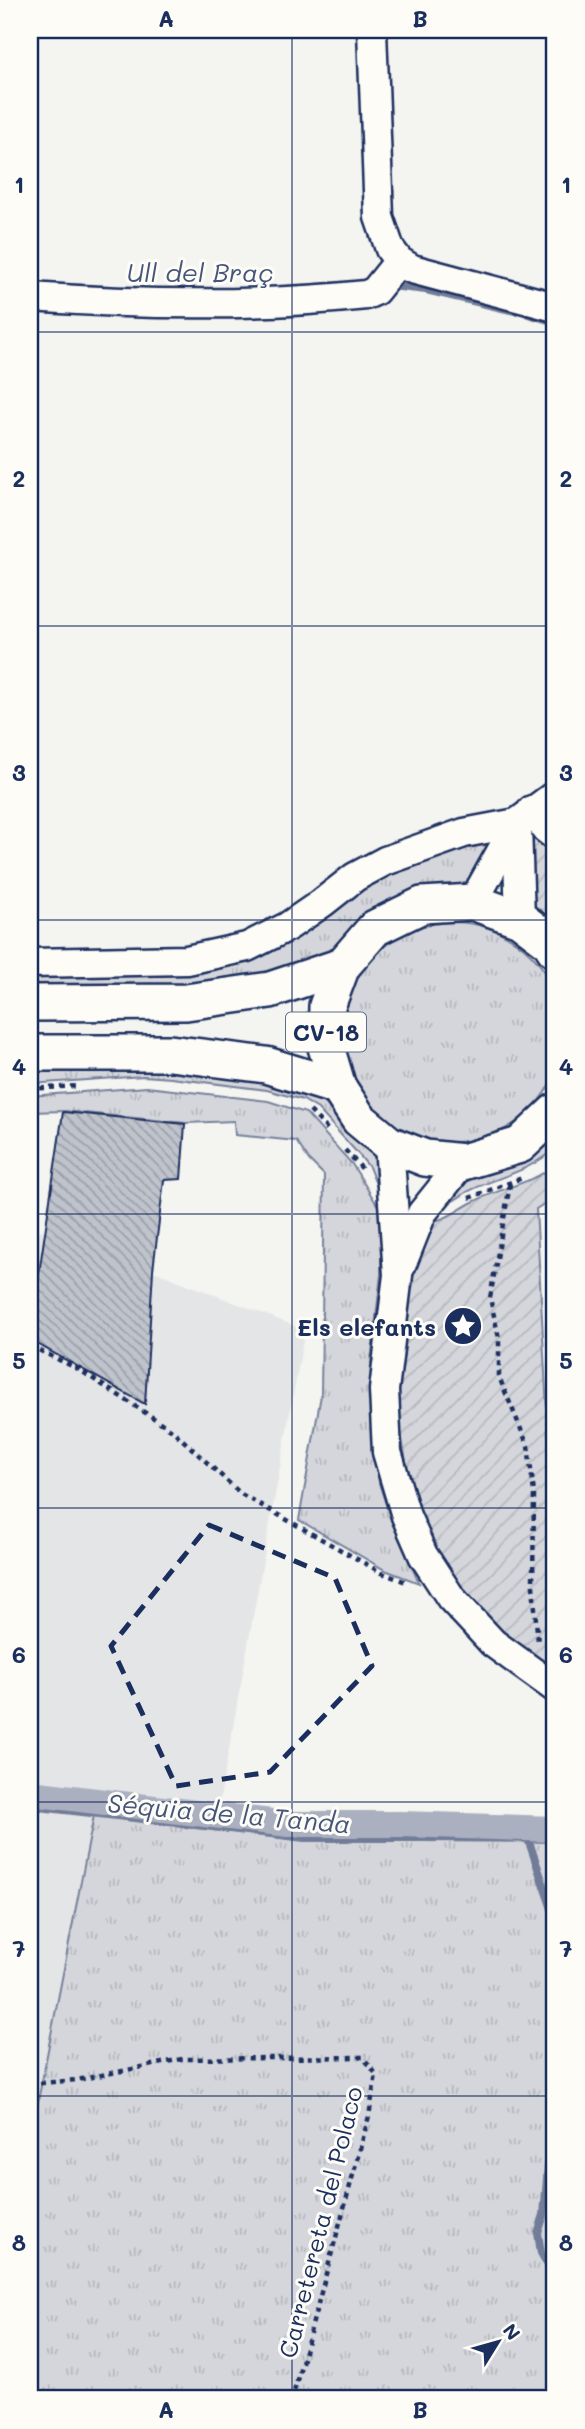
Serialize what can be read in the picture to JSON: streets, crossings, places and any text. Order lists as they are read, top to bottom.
{
  "streets": {
    "main road": ["CV-18"],
    "path": ["Carretereta del Polaco"]
  },
  "water": ["Ull del Braç", "Séquia de la Tanda"],
  "places": {
    "place": ["Els elefants"]
  },
  "north": "top right",
  "grid": {
    "columns": ["A", "B"],
    "rows": [
      "1",
      "2",
      "3",
      "4",
      "5",
      "6",
      "7",
      "8"
    ]
  }
}
